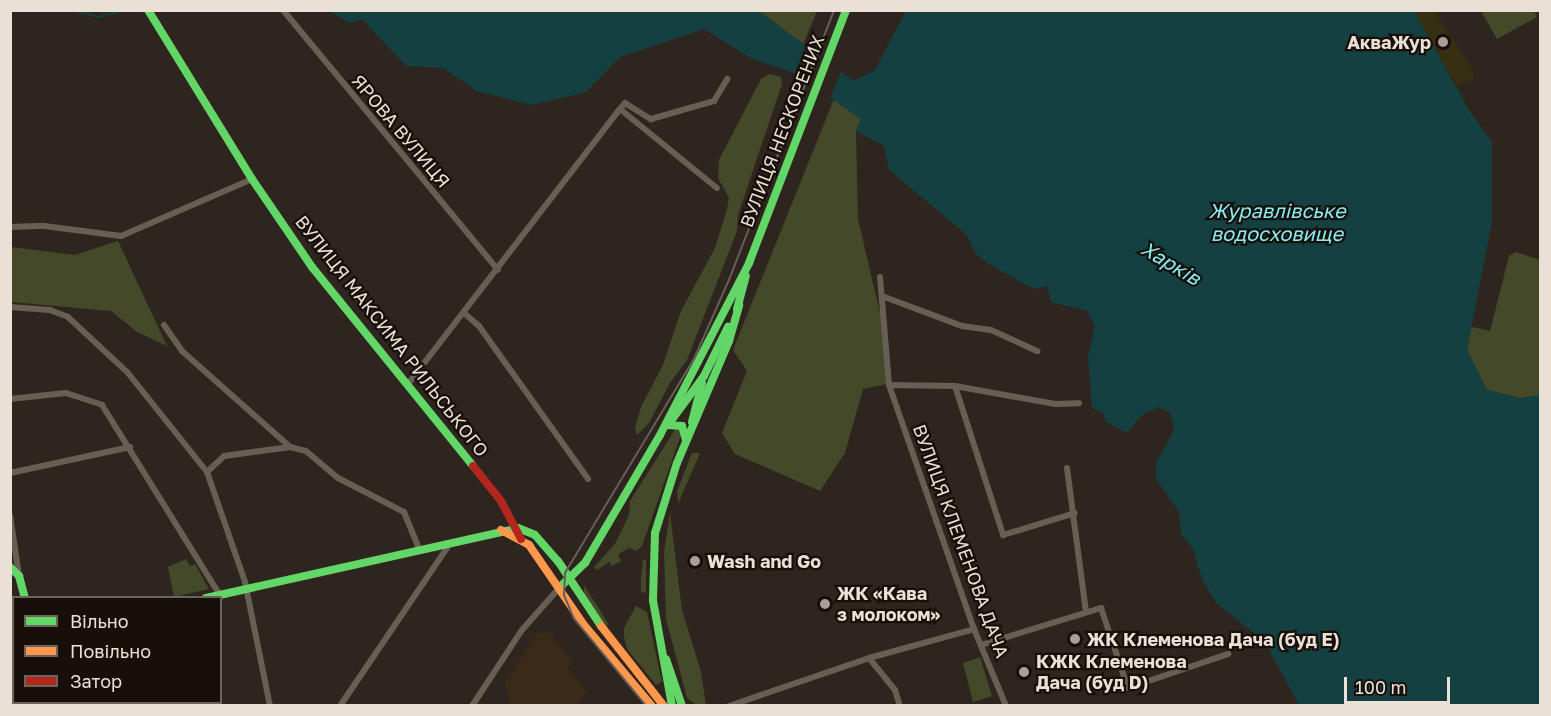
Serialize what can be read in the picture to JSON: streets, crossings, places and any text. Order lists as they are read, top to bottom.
{
  "streets": {
    "main road": ["ВУЛИЦЯ НЕСКОРЕНИХ", "ВУЛИЦЯ МАКСИМА РИЛЬСЬКОГО"],
    "street": ["ЯРОВА ВУЛИЦЯ", "ВУЛИЦЯ КЛЕМЕНОВА ДАЧА"]
  },
  "crossings": [
    ["ВУЛИЦЯ НЕСКОРЕНИХ", "ВУЛИЦЯ МАКСИМА РИЛЬСЬКОГО"]
  ],
  "water": ["Журавлівське водосховище", "Харків"],
  "places": [
    "АкваЖур",
    "Wash and Go",
    "ЖК «Кава з молоком»",
    "ЖК Клеменова Дача (буд Е)",
    "КЖК Клеменова Дача (буд D)"
  ],
  "legend": ["Вільно", "Повільно", "Затор"],
  "scale_bar": "100 m"
}
